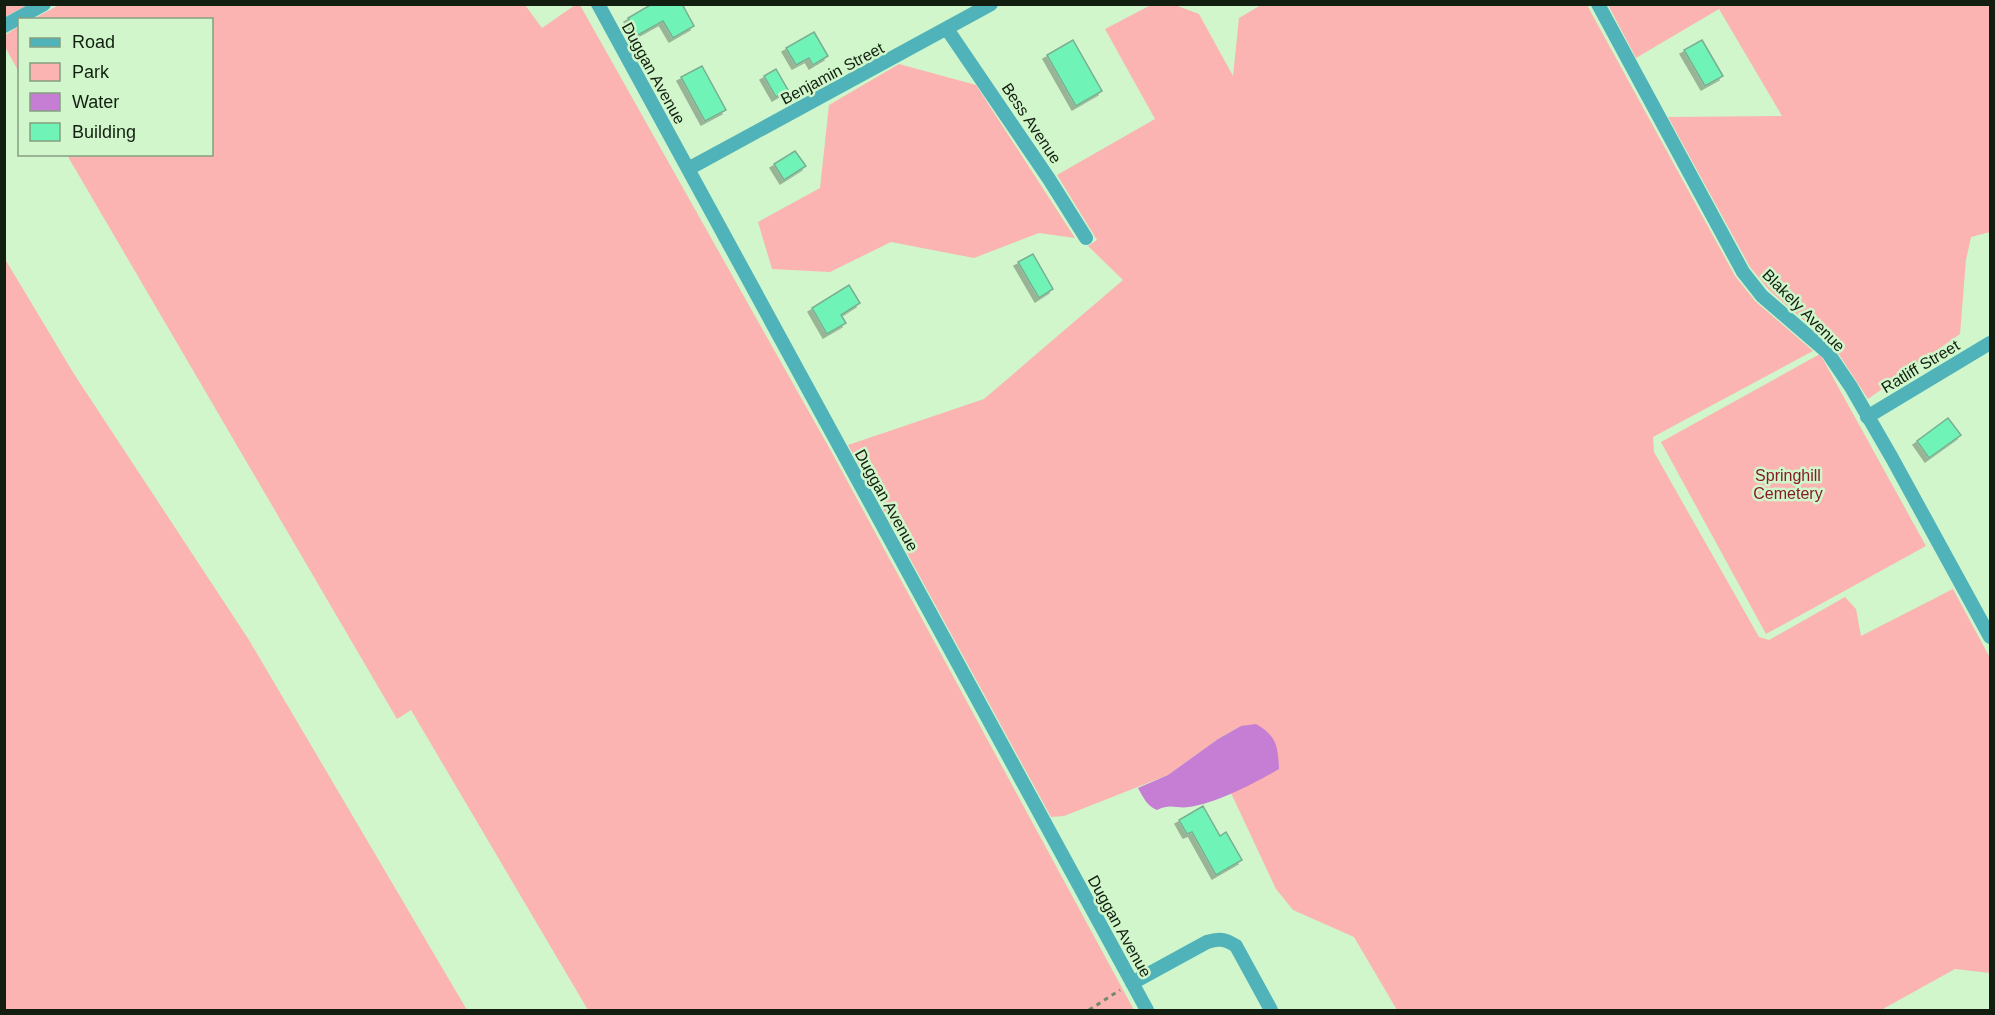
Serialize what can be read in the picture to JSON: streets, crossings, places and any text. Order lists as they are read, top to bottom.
{
  "streets": {
    "street": [
      "Duggan Avenue",
      "Benjamin Street",
      "Bess Avenue",
      "Blakely Avenue",
      "Ratliff Street"
    ]
  },
  "crossings": [
    ["Duggan Avenue", "Benjamin Street"],
    ["Benjamin Street", "Bess Avenue"],
    ["Blakely Avenue", "Ratliff Street"]
  ],
  "parks": ["Springhill Cemetery"],
  "legend": [
    "Road",
    "Park",
    "Water",
    "Building"
  ]
}
